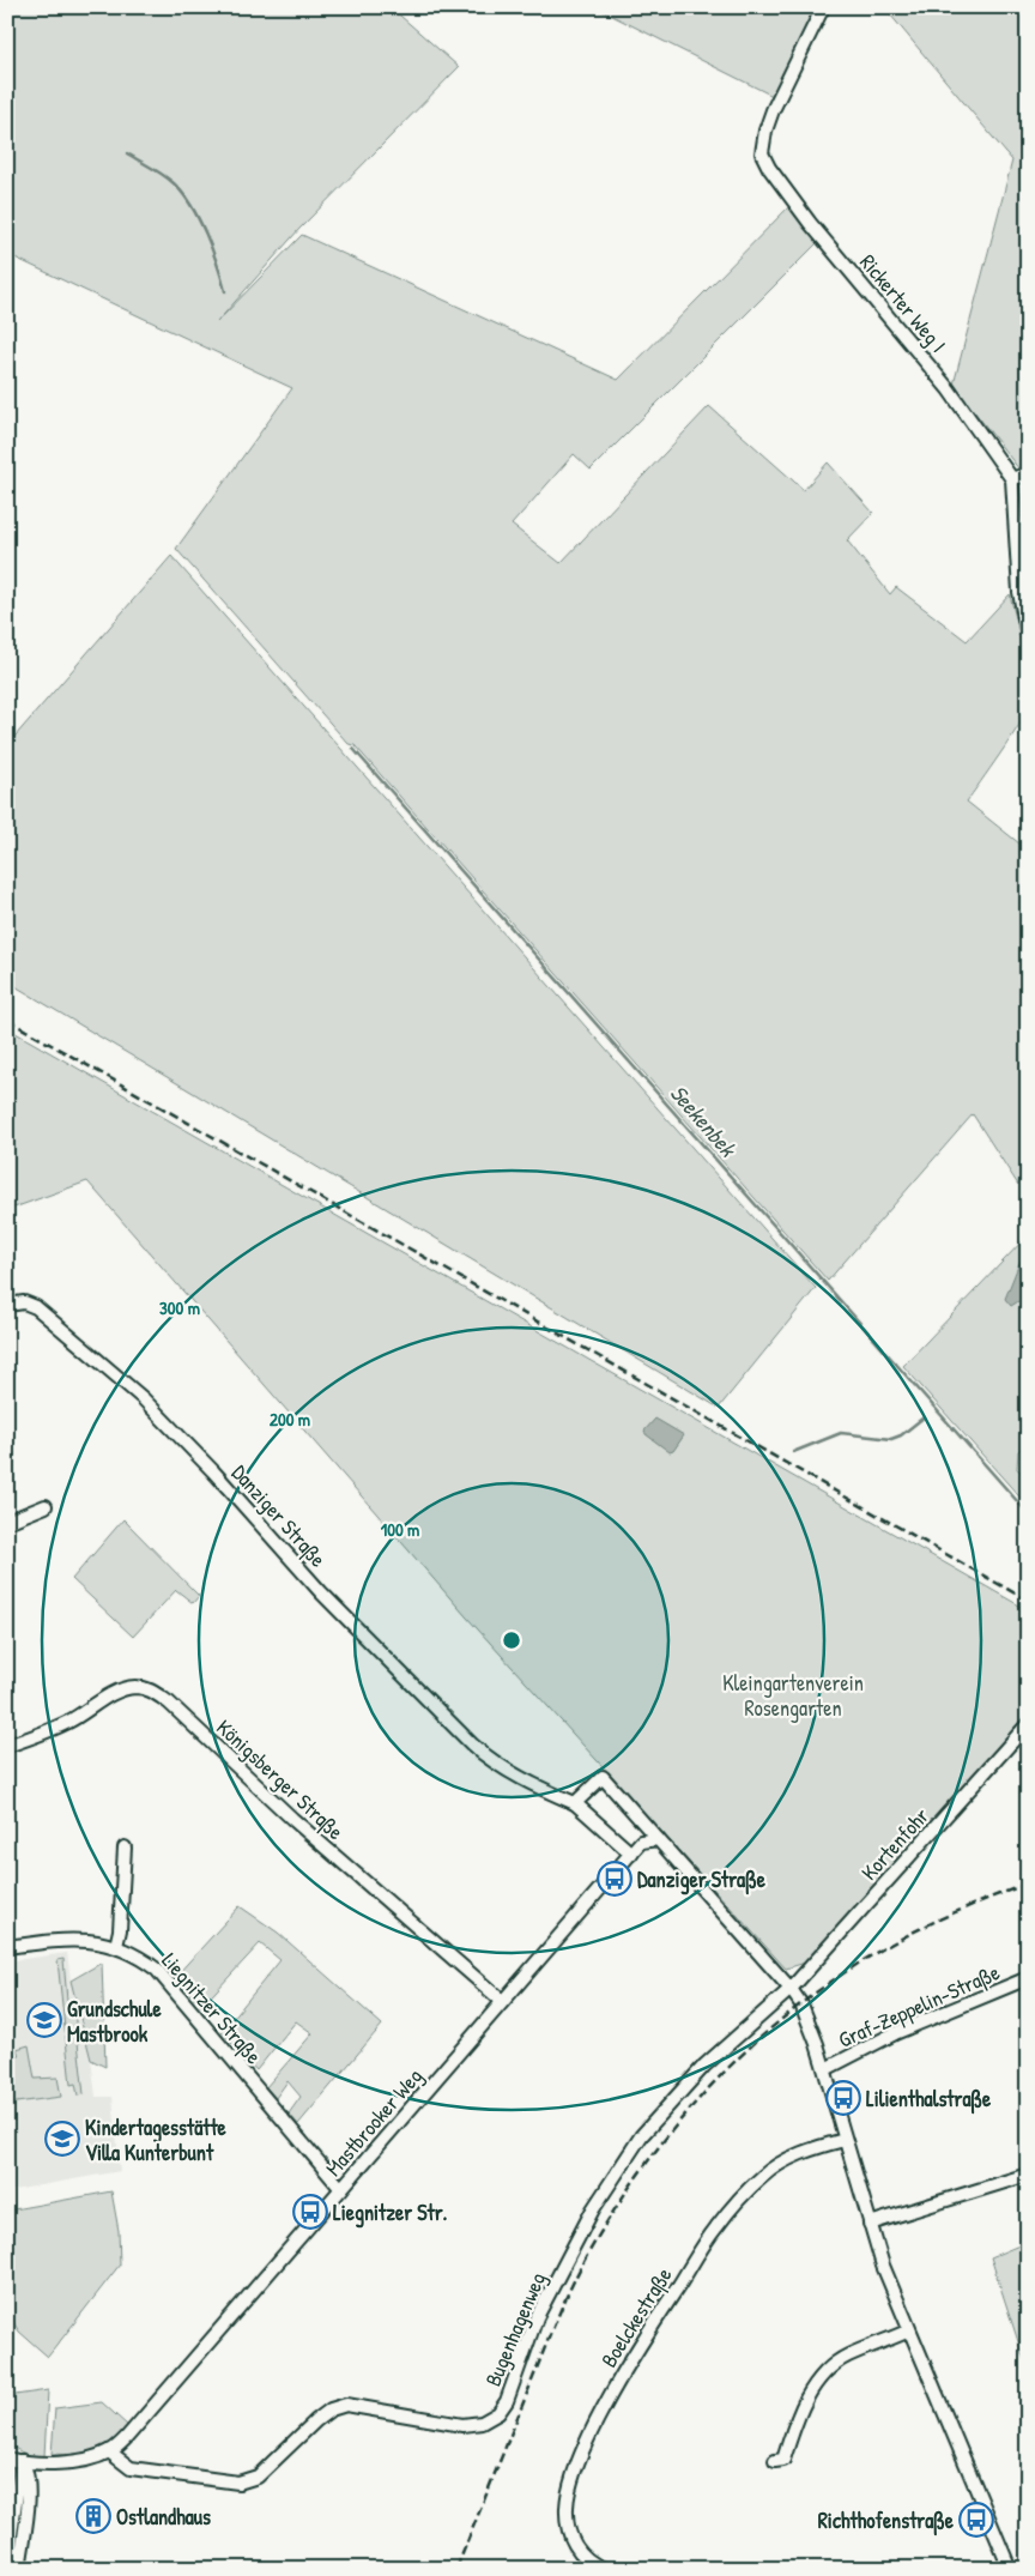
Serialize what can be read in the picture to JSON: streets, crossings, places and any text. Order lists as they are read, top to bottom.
{
  "streets": {
    "street": [
      "Rickerter Weg I",
      "Danziger Straße",
      "Königsberger Straße",
      "Kortenfohr",
      "Graf-Zeppelin-Straße",
      "Liegnitzer Straße",
      "Mastbrooker Weg",
      "Boelckestraße",
      "Bugenhagenweg"
    ]
  },
  "crossings": [
    ["Danziger Straße", "Mastbrooker Weg"],
    ["Königsberger Straße", "Mastbrooker Weg"],
    ["Kortenfohr", "Bugenhagenweg"],
    ["Liegnitzer Straße", "Mastbrooker Weg"],
    ["Mastbrooker Weg", "Bugenhagenweg"]
  ],
  "water": ["Seekenbek"],
  "parks": ["Kleingartenverein Rosengarten"],
  "places": {
    "bus stop": [
      "Danziger Straße",
      "Lilienthalstraße",
      "Liegnitzer Str.",
      "Richthofenstraße"
    ],
    "school or university": ["Grundschule Mastbrook", "Kindertagesstätte Villa Kunterbunt"],
    "building": ["Ostlandhaus"]
  },
  "rings": ["300 m", "200 m", "100 m"]
}
